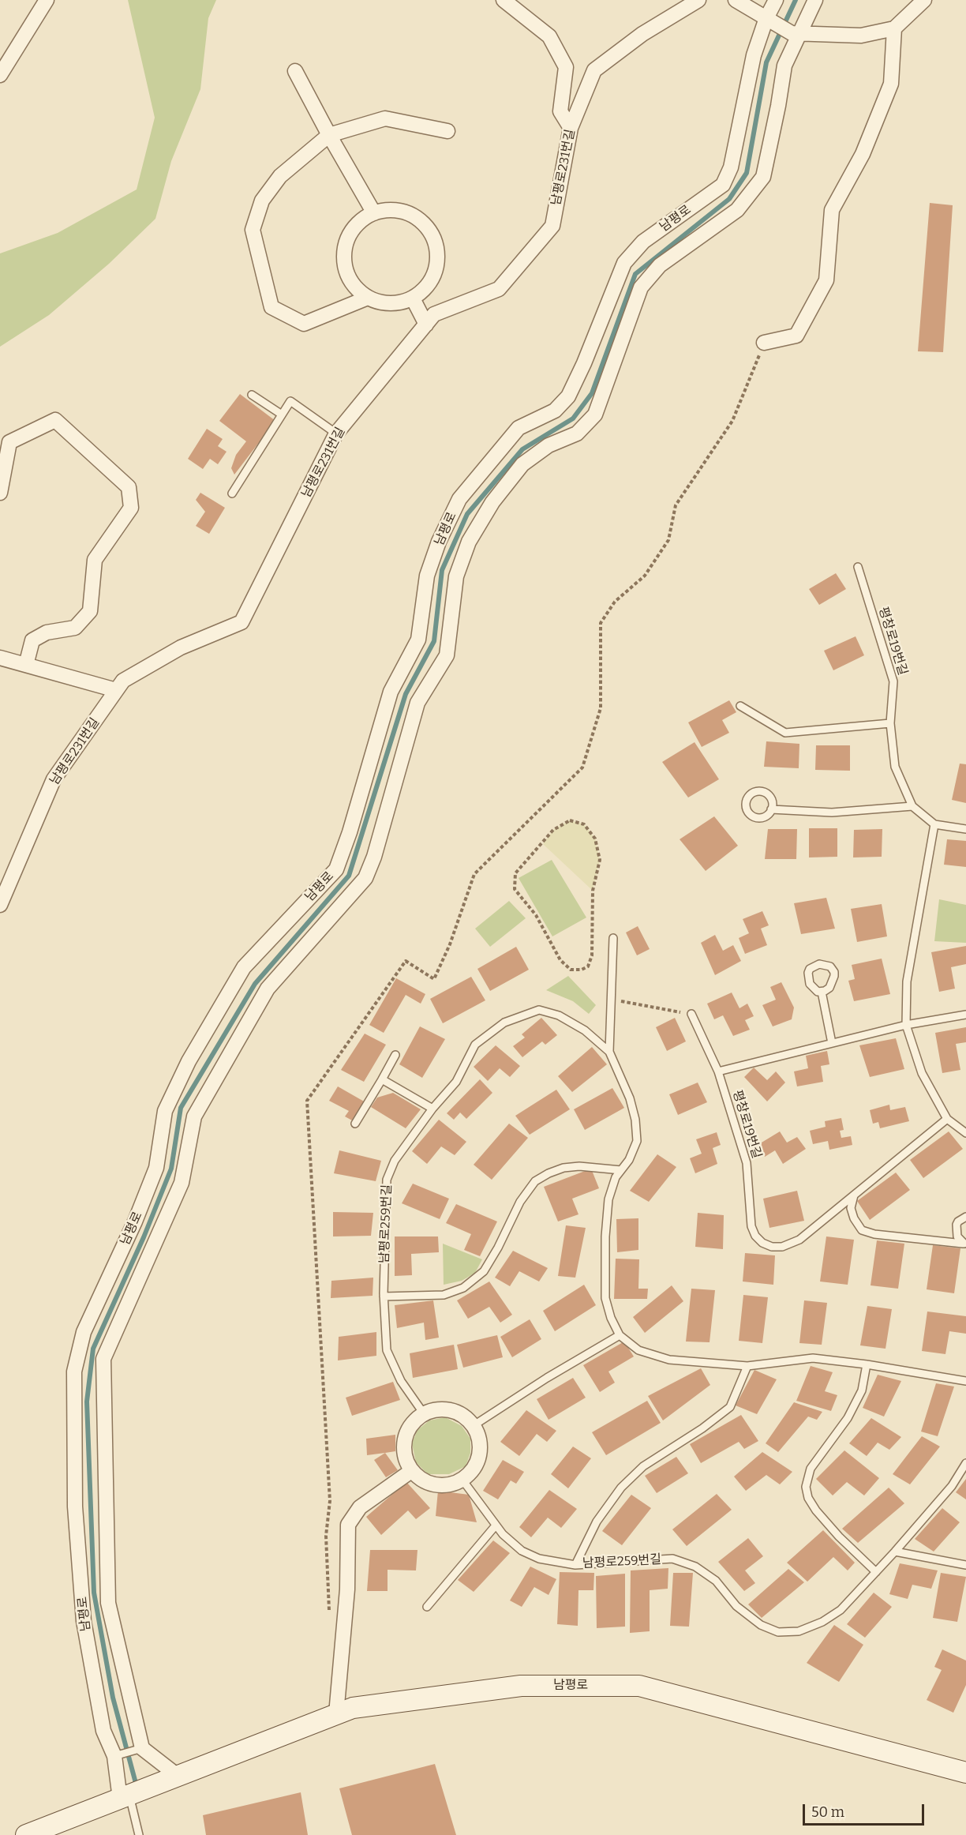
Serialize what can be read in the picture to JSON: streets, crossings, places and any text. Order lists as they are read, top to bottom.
{
  "streets": {
    "street": ["남평로231번길", "남평로"],
    "lane": ["평창로19번길", "남평로259번길"]
  },
  "scale_bar": "50 m"
}
